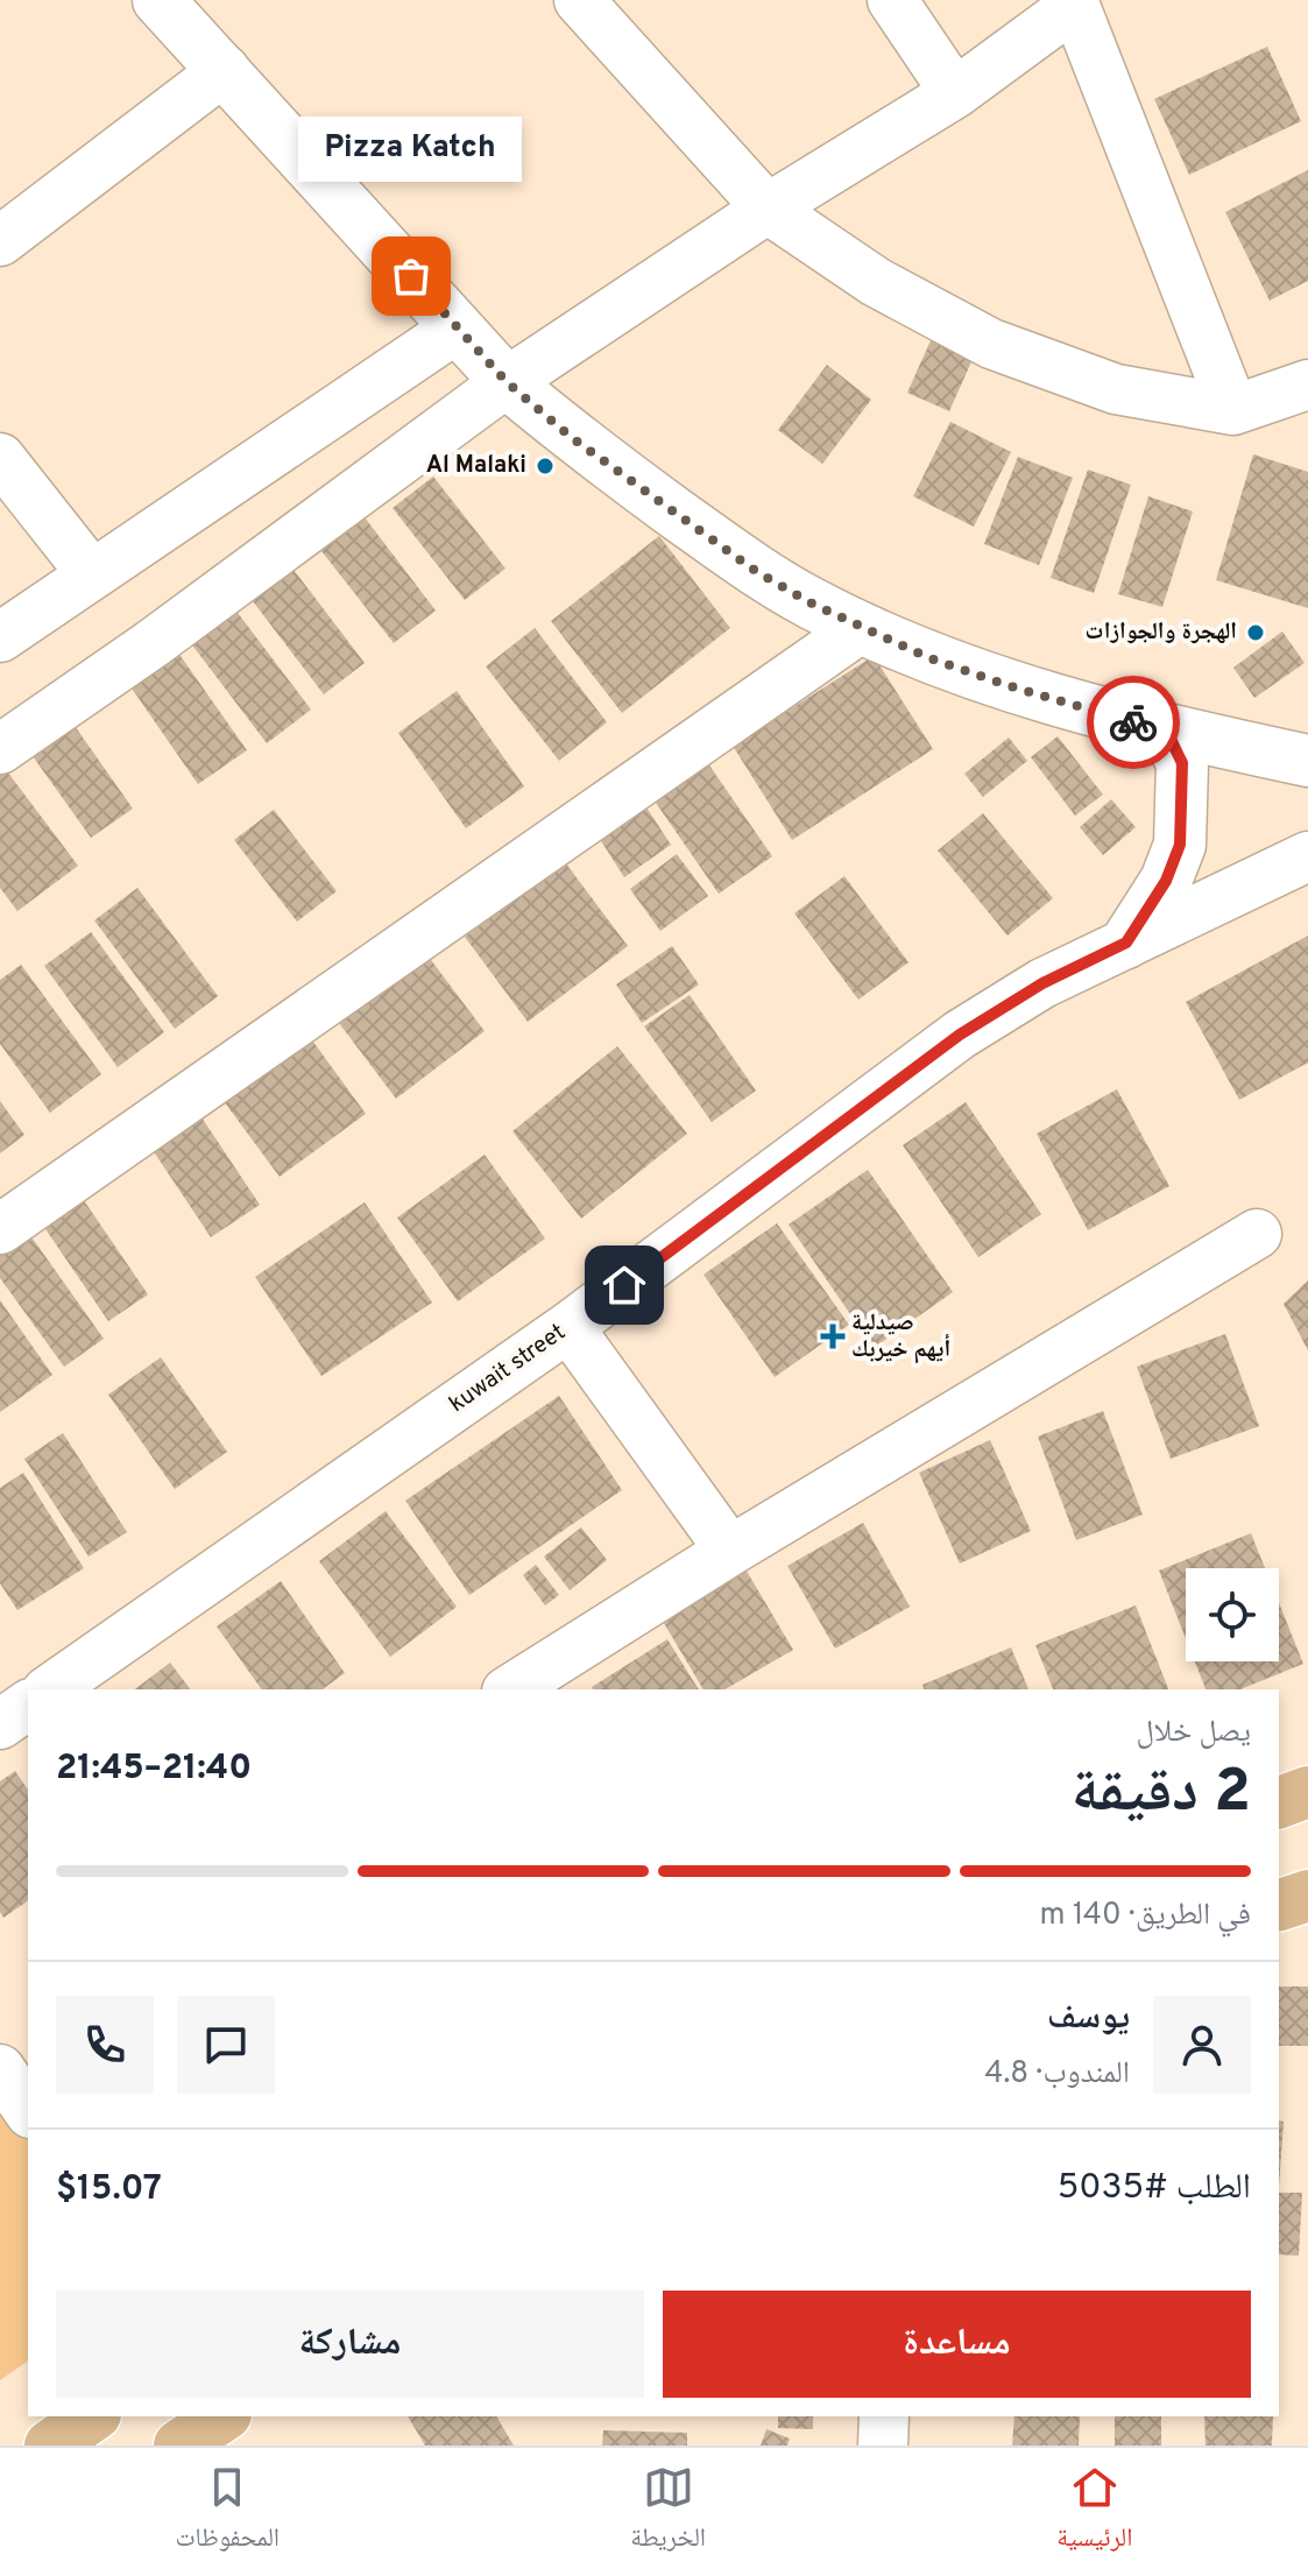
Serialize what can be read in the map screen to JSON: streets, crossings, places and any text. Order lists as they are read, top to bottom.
{
  "streets": {
    "street": ["kuwait street"]
  },
  "places": {
    "other": ["Pizza Katch", "Al Malaki", "الهجرة والجوازات"],
    "health": ["صيدلية أيهم خيربك"]
  },
  "page": {
    "bubble": "Pizza Katch",
    "heading": ["2 دقيقة", "يصل خلال", "21:40–21:45"],
    "panel": [
      "يوسف",
      "المندوب · 4.8",
      "الطلب #5035",
      "$15.07"
    ],
    "bar": "في الطريق · 140 m",
    "buttons": ["مساعدة", "مشاركة"],
    "tabs": ["الرئيسية", "الخريطة", "المحفوظات"]
  }
}
